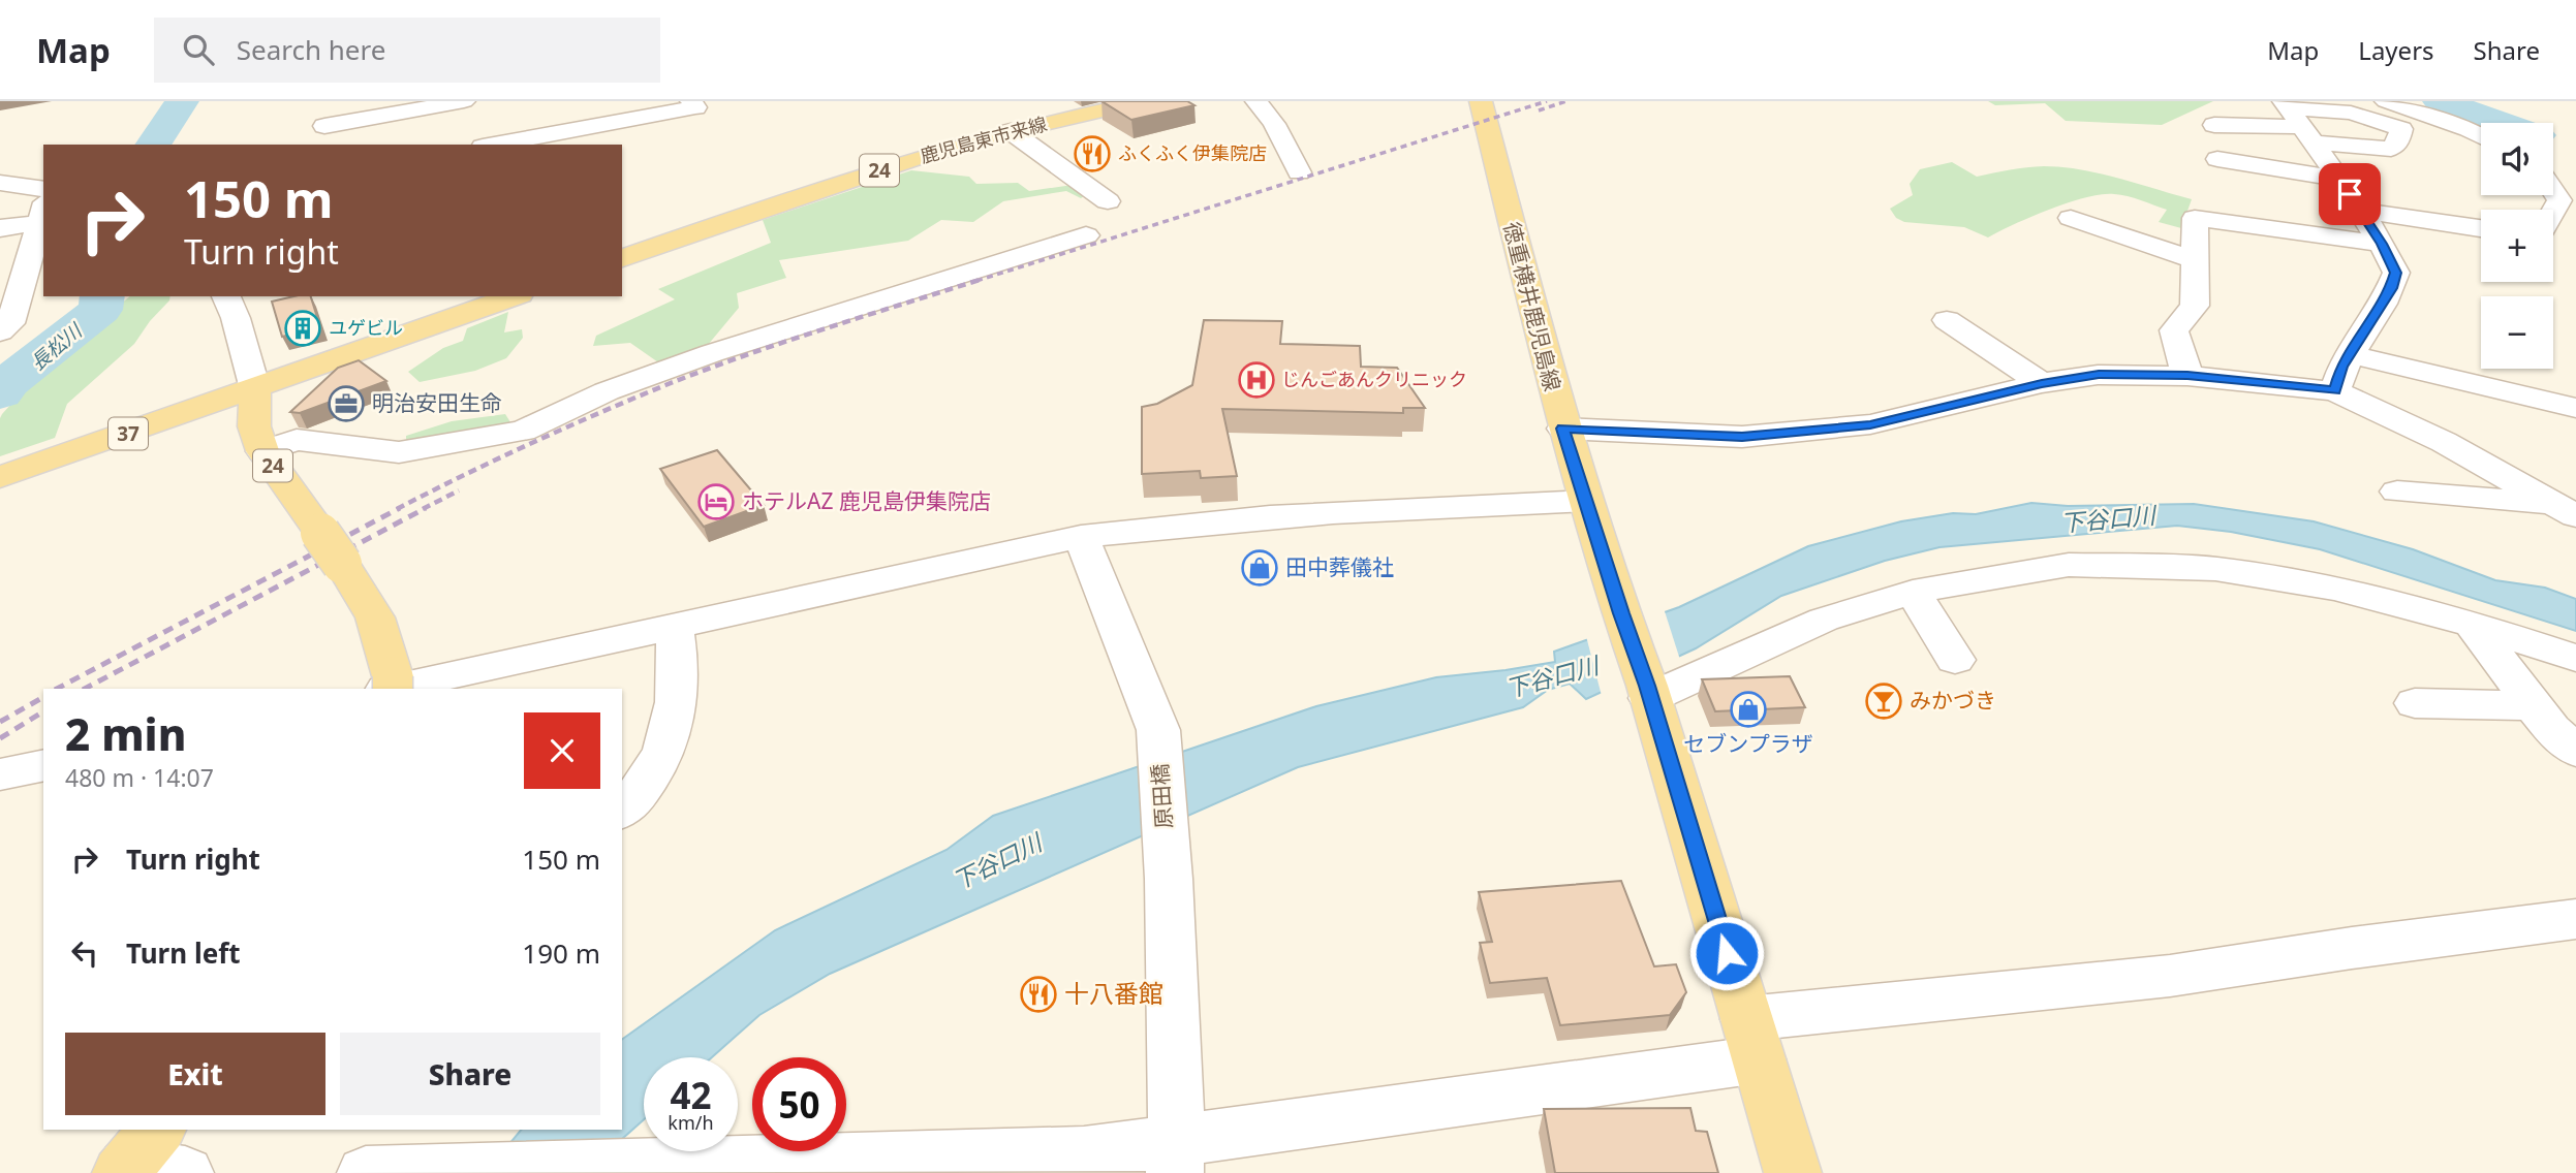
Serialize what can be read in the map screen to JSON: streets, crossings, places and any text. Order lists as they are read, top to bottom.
{
  "streets": {
    "main road": [
      "鹿児島東市来線",
      "24",
      "徳重横井鹿児島線",
      "37"
    ],
    "street": ["原田橋"]
  },
  "crossings": [
    ["24", "37"]
  ],
  "water": ["長松川", "下谷口川"],
  "places": {
    "restaurant": ["ふくふく伊集院店", "十八番館"],
    "building": ["ユゲビル"],
    "hospital": ["じんごあんクリニック"],
    "office": ["明治安田生命"],
    "hotel": ["ホテルAZ 鹿児島伊集院店"],
    "shop": ["田中葬儀社", "セブンプラザ"],
    "bar": ["みかづき"]
  },
  "page": {
    "header": "Map",
    "search": "Search here",
    "nav": ["Map", "Layers", "Share"],
    "map_buttons": ["+", "−"],
    "turn": ["150 m", "Turn right"],
    "heading": ["2 min", "480 m · 14:07"],
    "list": [
      {
        "name": "Turn right",
        "value": "150 m"
      },
      {
        "name": "Turn left",
        "value": "190 m"
      }
    ],
    "buttons": ["Exit", "Share"],
    "speed": "42 km/h",
    "limit": "50"
  }
}
